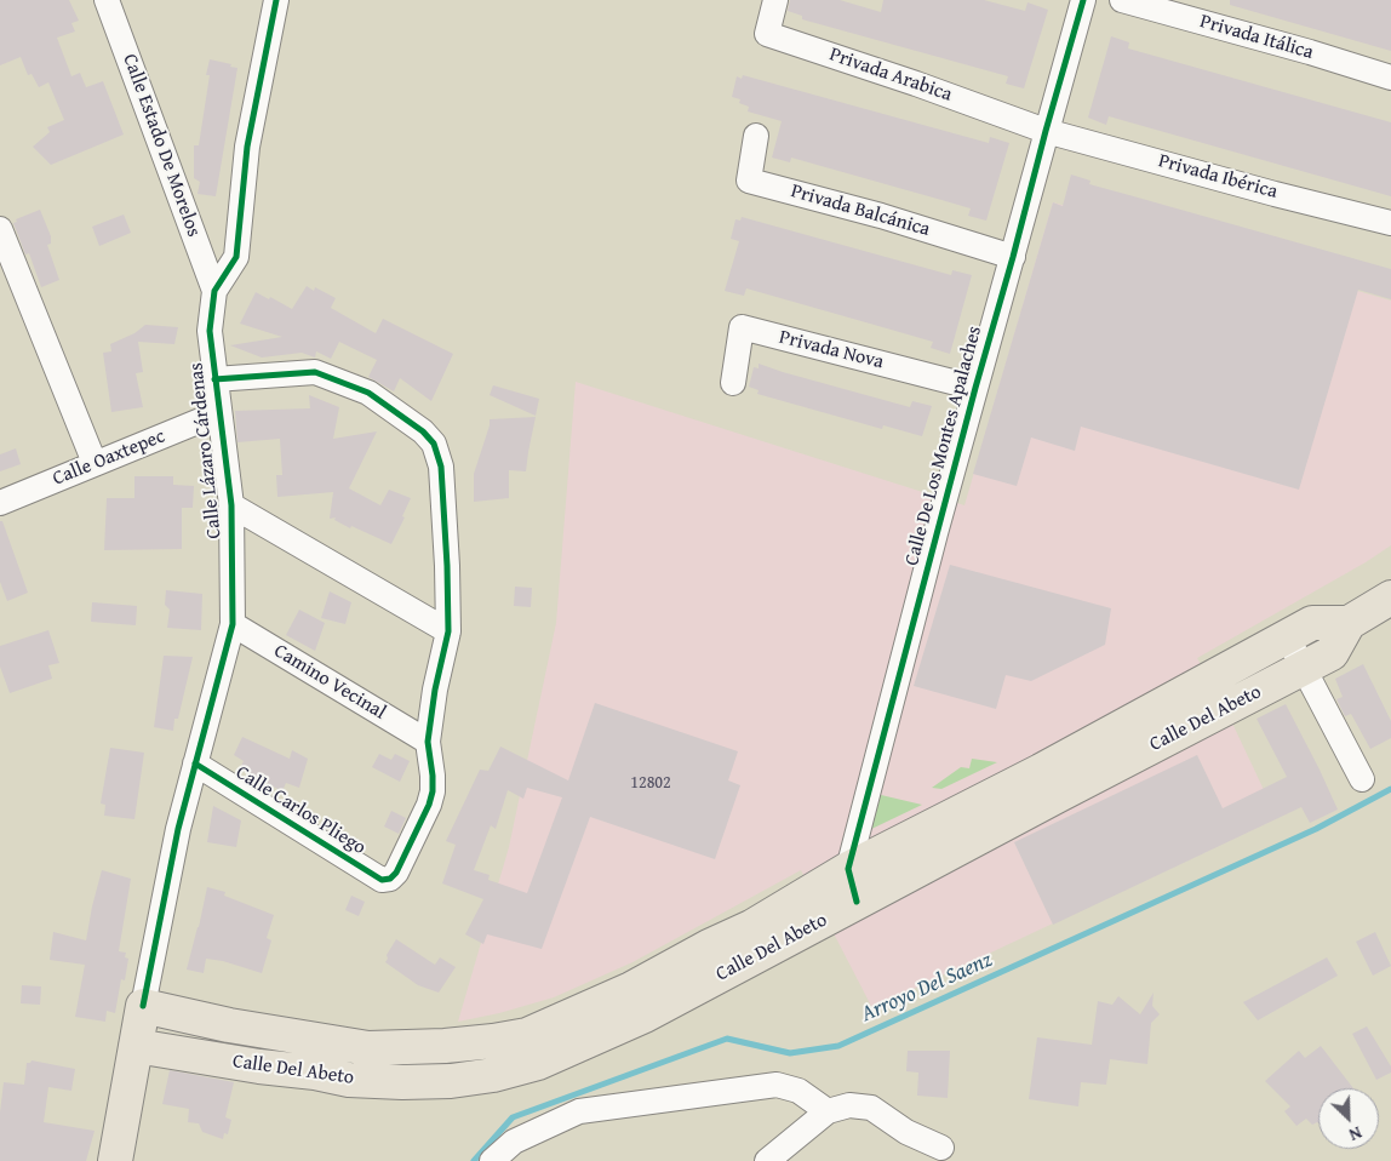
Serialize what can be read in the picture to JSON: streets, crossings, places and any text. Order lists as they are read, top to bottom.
{
  "streets": {
    "main road": ["Calle Lázaro Cárdenas", "Calle Del Abeto"],
    "street": [
      "Privada Itálica",
      "Privada Arabica",
      "Calle Estado De Morelos",
      "Privada Ibérica",
      "Privada Balcánica",
      "Privada Nova",
      "Calle De Los Montes Apalaches",
      "Calle Oaxtepec",
      "Camino Vecinal",
      "Calle Carlos Pliego"
    ]
  },
  "crossings": [
    ["Privada Arabica", "Privada Ibérica"],
    ["Privada Arabica", "Calle De Los Montes Apalaches"],
    ["Calle Estado De Morelos", "Calle Lázaro Cárdenas"],
    ["Privada Ibérica", "Calle De Los Montes Apalaches"],
    ["Privada Balcánica", "Calle De Los Montes Apalaches"],
    ["Privada Nova", "Calle De Los Montes Apalaches"],
    ["Calle De Los Montes Apalaches", "Calle Del Abeto"],
    ["Calle Lázaro Cárdenas", "Calle Oaxtepec"],
    ["Calle Lázaro Cárdenas", "Camino Vecinal"],
    ["Calle Lázaro Cárdenas", "Calle Del Abeto"],
    ["Calle Lázaro Cárdenas", "Calle Carlos Pliego"],
    ["Camino Vecinal", "Calle Carlos Pliego"]
  ],
  "water": ["Arroyo Del Saenz"],
  "house_numbers": ["12802"],
  "north": "bottom right"
}
